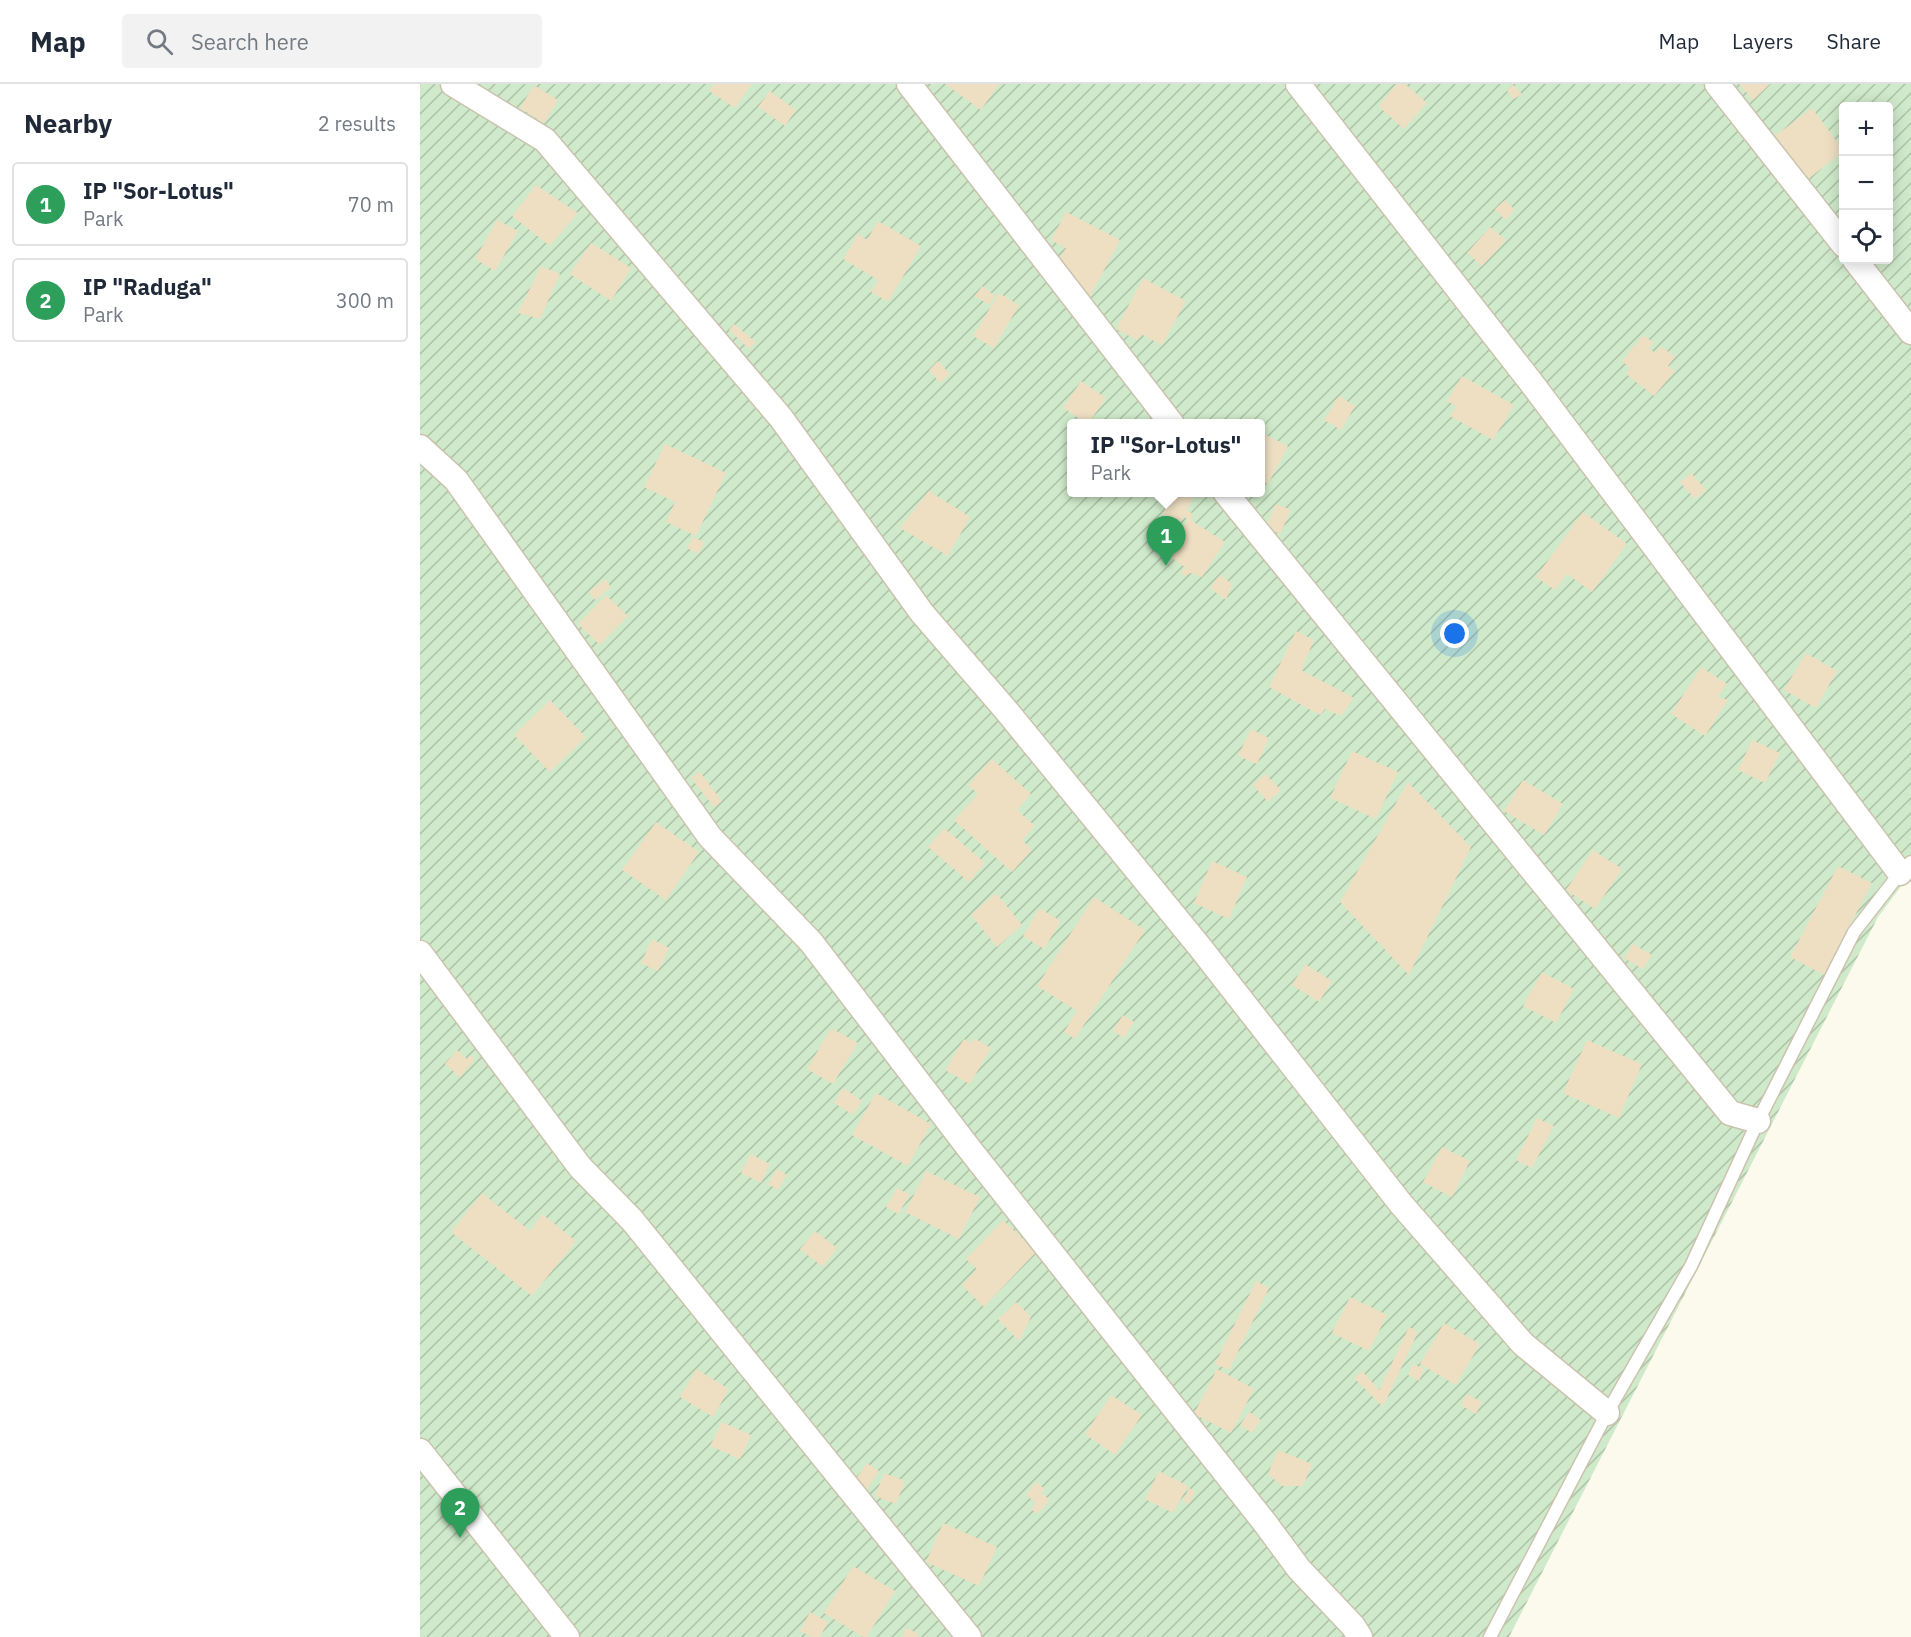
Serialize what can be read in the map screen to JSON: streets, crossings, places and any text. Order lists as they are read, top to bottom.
{
  "page": {
    "header": "Map",
    "search": "Search here",
    "nav": ["Map", "Layers", "Share"],
    "heading": ["Nearby", "2 results"],
    "map_buttons": ["+", "−"],
    "list": [
      {
        "mark": "1",
        "name": "IP \"Sor-Lotus\"",
        "note": "Park",
        "value": "70 m"
      },
      {
        "mark": "2",
        "name": "IP \"Raduga\"",
        "note": "Park",
        "value": "300 m"
      }
    ],
    "popup": ["IP \"Sor-Lotus\"", "Park"],
    "pins": ["1", "2"]
  }
}
